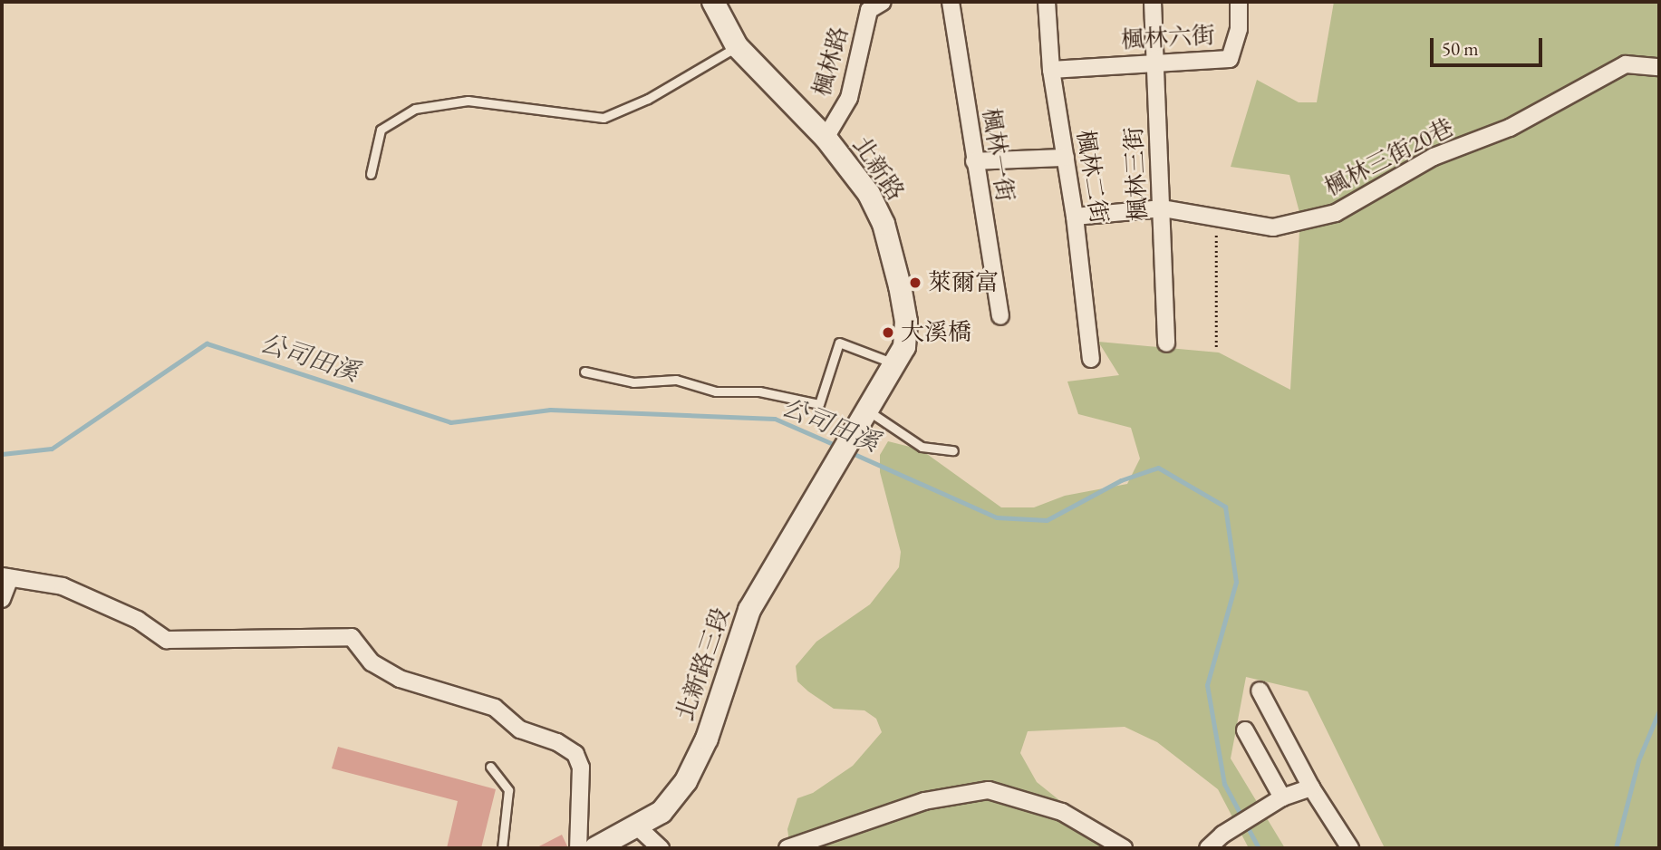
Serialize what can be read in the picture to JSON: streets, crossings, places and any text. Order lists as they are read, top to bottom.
{
  "streets": {
    "main road": ["北新路", "北新路三段"],
    "street": [
      "楓林六街",
      "楓林路",
      "楓林一街",
      "楓林三街20巷",
      "楓林三街",
      "楓林二街"
    ]
  },
  "crossings": [
    ["楓林六街", "楓林三街"],
    ["楓林六街", "楓林二街"],
    ["楓林路", "北新路"],
    ["楓林三街20巷", "楓林三街"],
    ["楓林三街20巷", "楓林二街"],
    ["北新路", "北新路三段"]
  ],
  "water": ["公司田溪"],
  "places": ["萊爾富", "大溪橋"],
  "scale_bar": "50 m"
}
